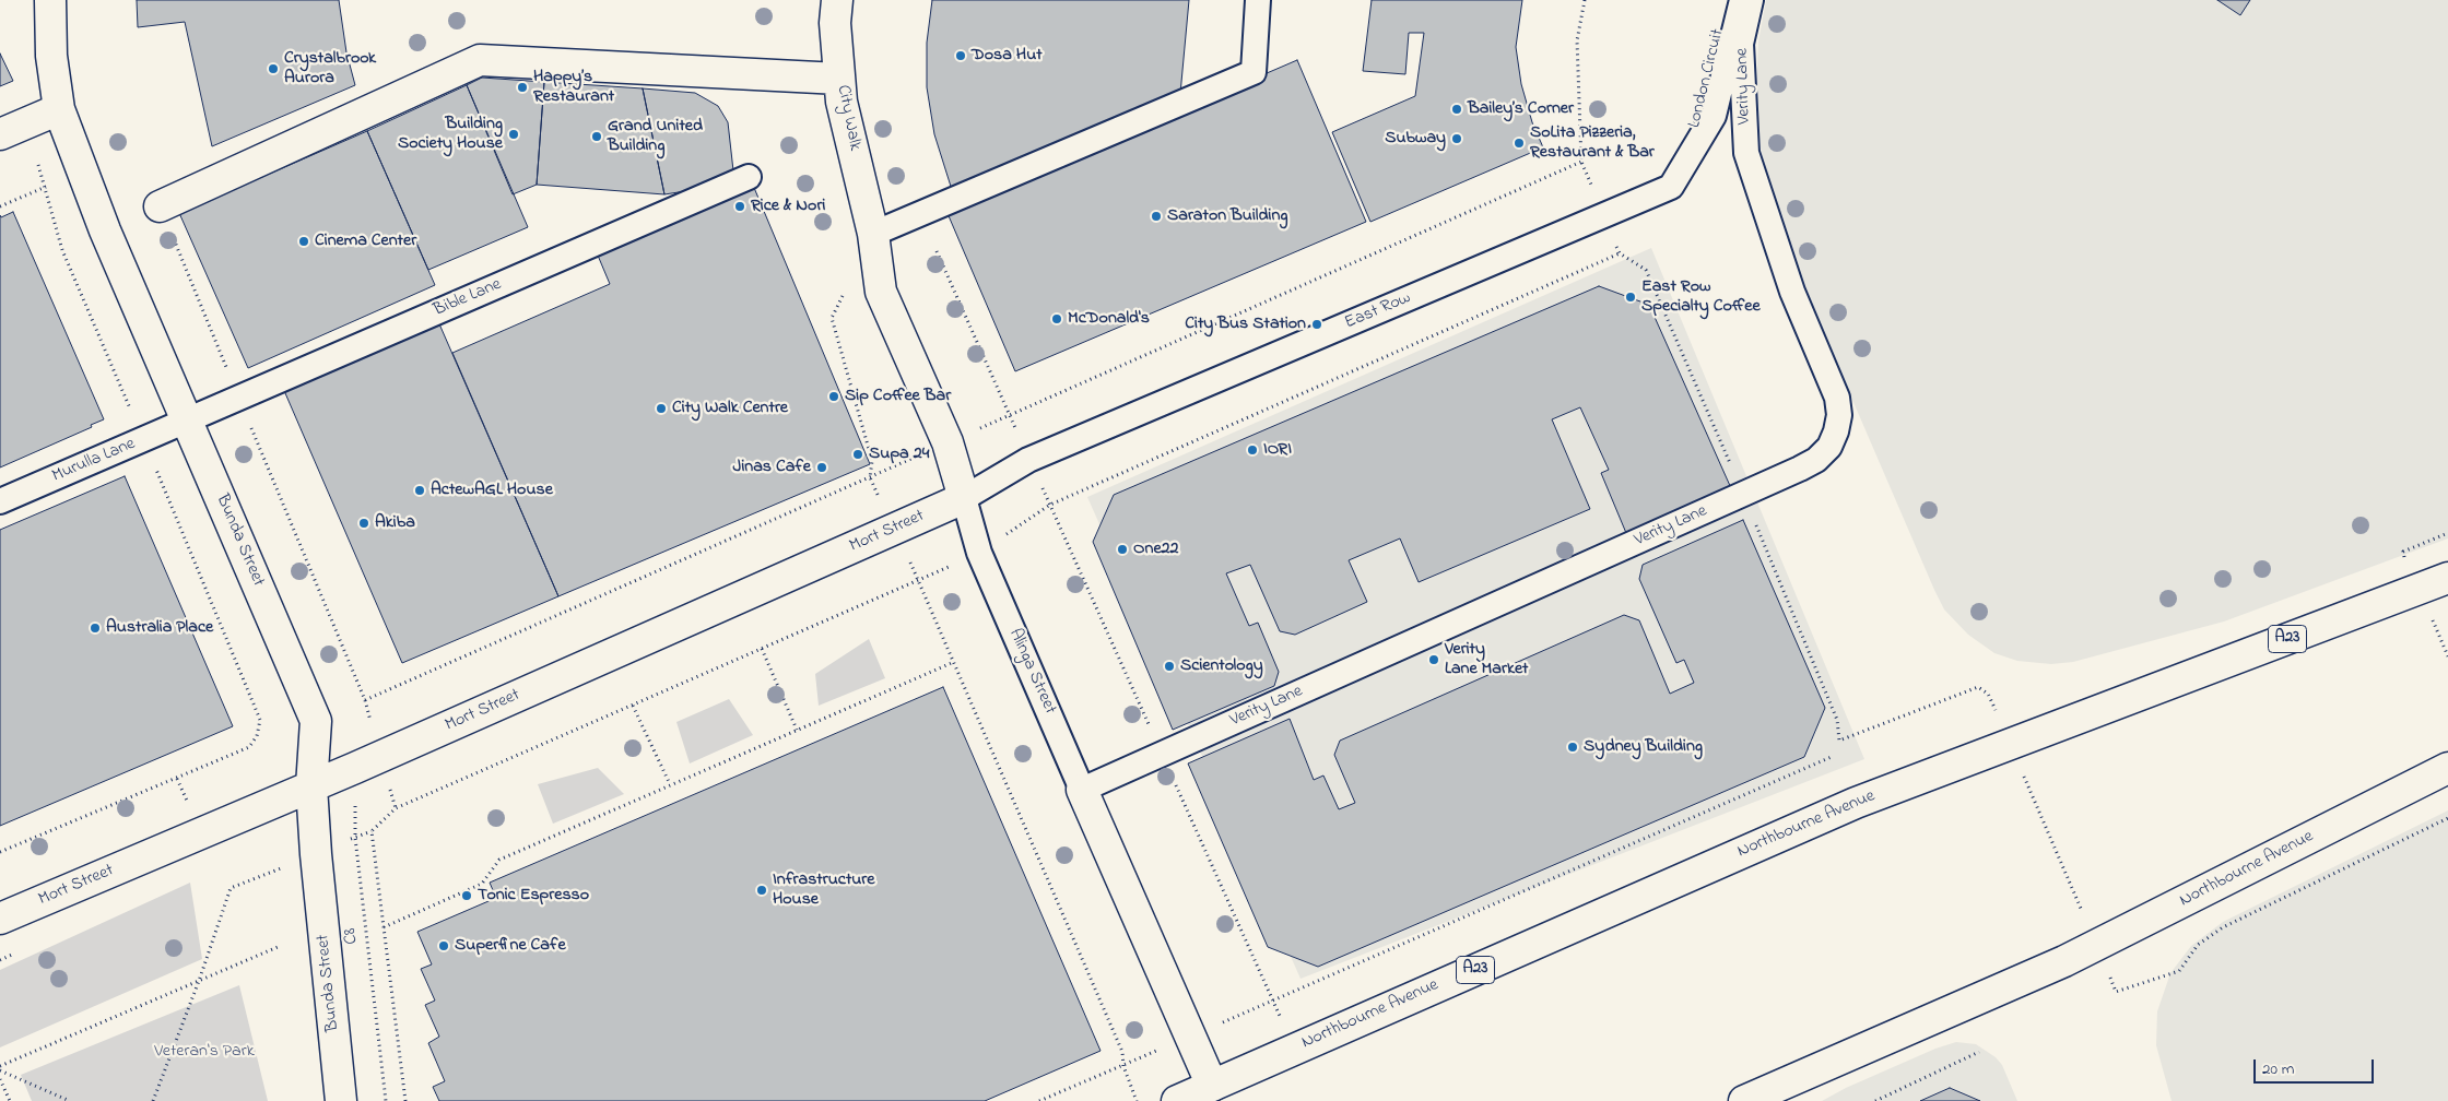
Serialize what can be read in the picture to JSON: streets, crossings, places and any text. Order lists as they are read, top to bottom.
{
  "streets": {
    "main road": [
      "City Walk",
      "Mort Street",
      "Bunda Street",
      "A23",
      "Alinga Street",
      "Northbourne Avenue"
    ],
    "lane": [
      "London Circuit",
      "Verity Lane",
      "Bible Lane",
      "East Row",
      "Murulla Lane"
    ],
    "path": ["C8"]
  },
  "crossings": [
    ["London Circuit", "East Row"],
    ["Verity Lane", "Alinga Street"],
    ["City Walk", "Alinga Street"],
    ["Bible Lane", "Murulla Lane"],
    ["Bible Lane", "Bunda Street"],
    ["East Row", "Mort Street"],
    ["East Row", "Alinga Street"],
    ["Murulla Lane", "Bunda Street"],
    ["Mort Street", "Bunda Street"],
    ["Mort Street", "Alinga Street"],
    ["Mort Street", "C8"],
    ["Alinga Street", "Northbourne Avenue"]
  ],
  "parks": ["Veteran's Park"],
  "places": [
    "Dosa Hut",
    "Crystalbrook Aurora",
    "Happy’s Restaurant",
    "Bailey’s Corner",
    "Building Society House",
    "Grand United Building",
    "Subway",
    "SoLita Pizzeria, Restaurant & Bar",
    "Rice & Nori",
    "Saraton Building",
    "Cinema Center",
    "East Row Specialty Coffee",
    "McDonald's",
    "City Bus Station",
    "Sip Coffee Bar",
    "City Walk Centre",
    "IORI",
    "Supa 24",
    "Jinas Cafe",
    "ActewAGL House",
    "Akiba",
    "One22",
    "Australia Place",
    "Verity Lane Market",
    "Scientology",
    "Sydney Building",
    "Infrastructure House",
    "Tonic Espresso",
    "Superfine Cafe"
  ],
  "scale_bar": "20 m"
}
